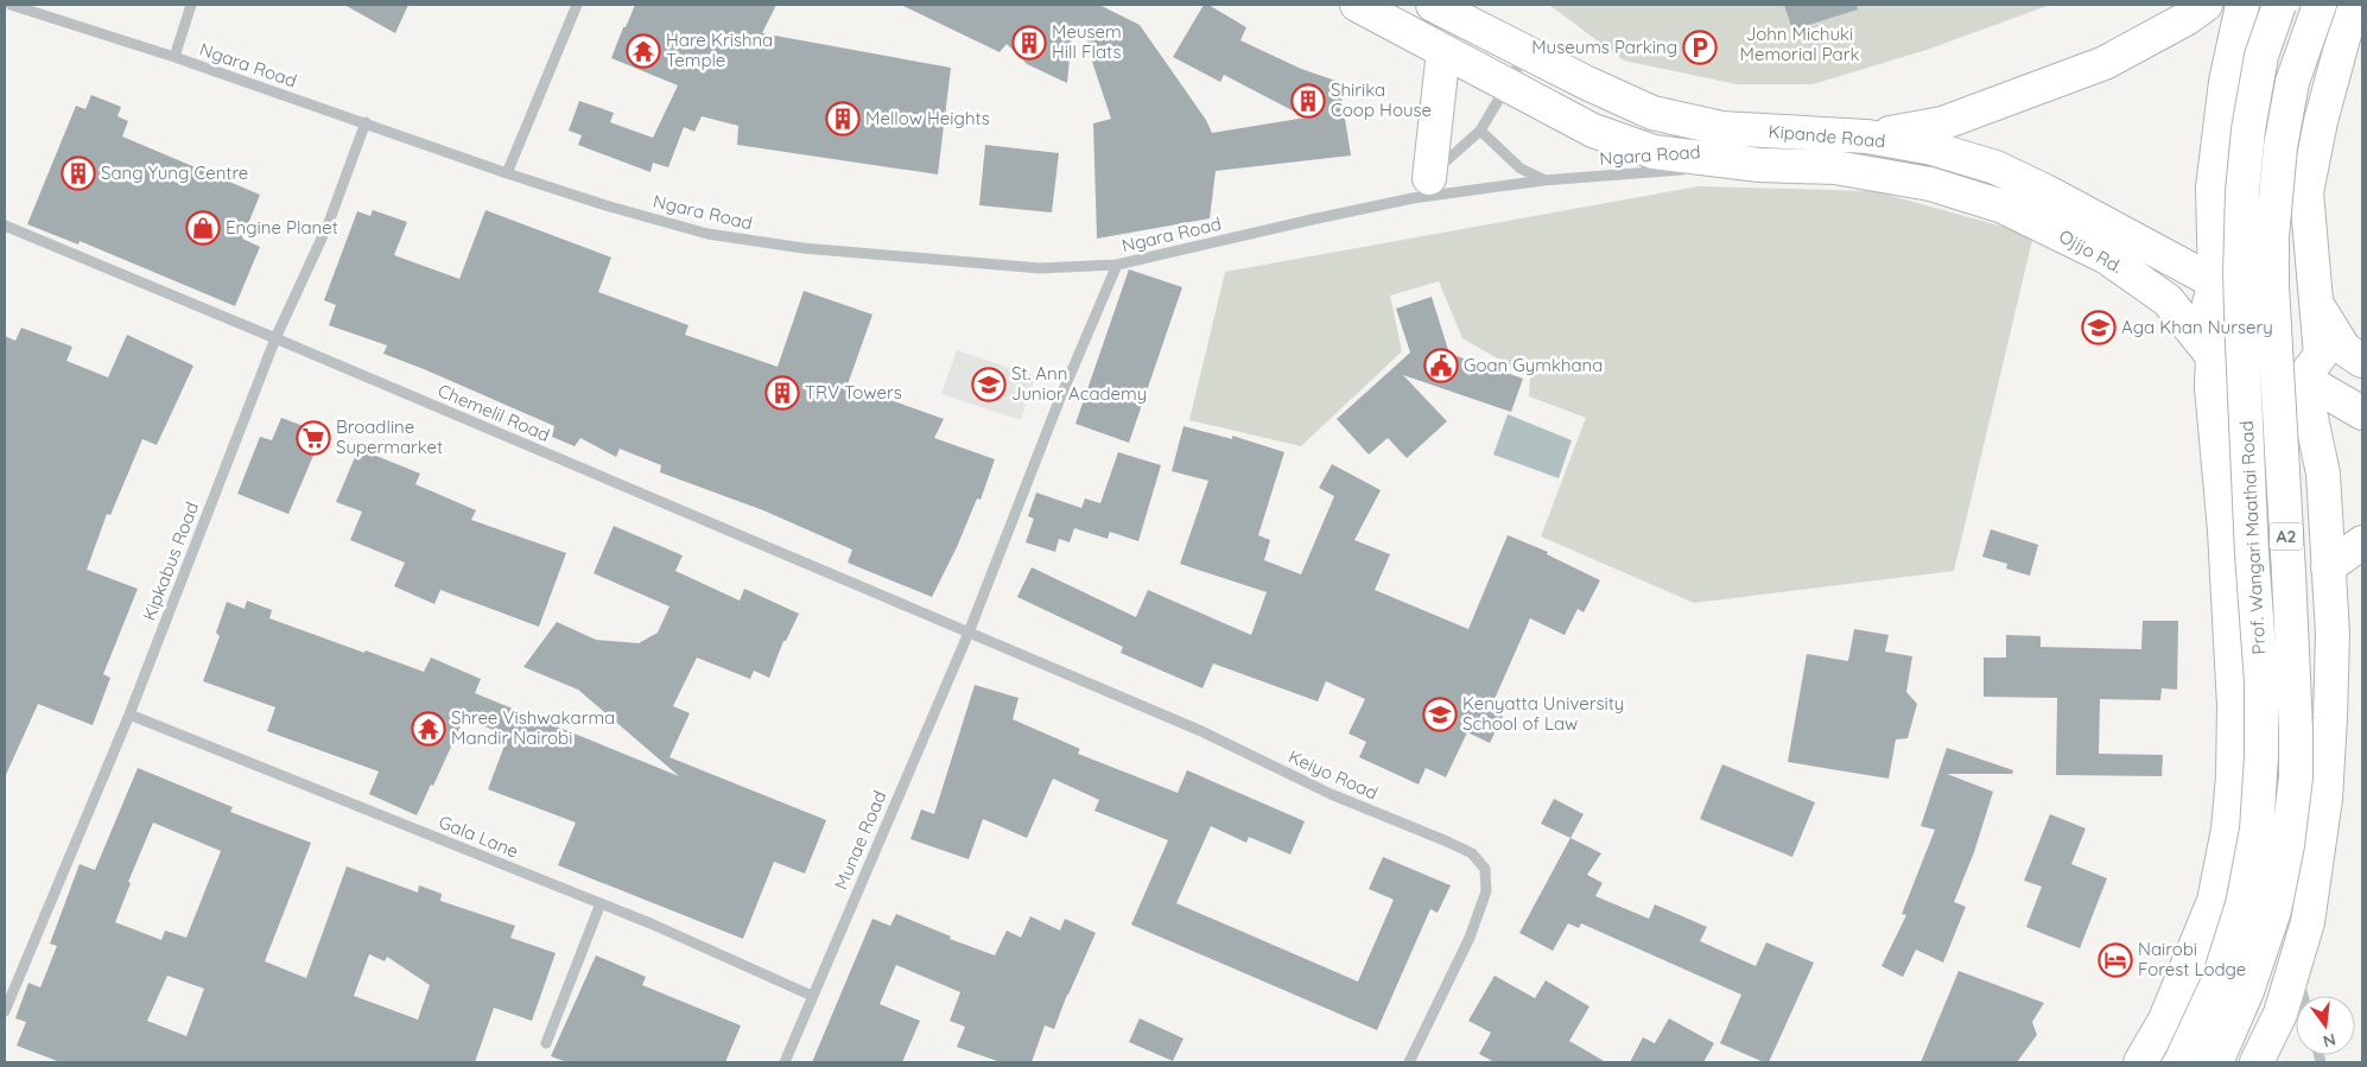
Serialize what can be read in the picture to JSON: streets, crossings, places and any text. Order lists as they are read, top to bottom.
{
  "streets": {
    "main road": [
      "Kipande Road",
      "Ojijo Rd.",
      "A2",
      "Prof. Wangari Maathai Road"
    ],
    "street": [
      "Ngara Road",
      "Chemelil Road",
      "Kipkabus Road",
      "Keiyo Road",
      "Gala Lane",
      "Munae Road"
    ]
  },
  "crossings": [
    ["Ngara Road", "Kipande Road"],
    ["Ngara Road", "Ojijo Rd."],
    ["Ngara Road", "Kipkabus Road"],
    ["Ngara Road", "Munae Road"],
    ["Kipande Road", "Ojijo Rd."],
    ["Kipande Road", "Prof. Wangari Maathai Road"],
    ["Ojijo Rd.", "Prof. Wangari Maathai Road"],
    ["Chemelil Road", "Kipkabus Road"],
    ["Chemelil Road", "Keiyo Road"],
    ["Chemelil Road", "Munae Road"],
    ["Kipkabus Road", "Gala Lane"],
    ["Keiyo Road", "Munae Road"],
    ["Gala Lane", "Munae Road"]
  ],
  "parks": ["John Michuki Memorial Park"],
  "places": {
    "building": [
      "Meusem Hill Flats",
      "Shirika Coop House",
      "Mellow Heights",
      "Sang Yung Centre",
      "TRV Towers"
    ],
    "parking": ["Museums Parking"],
    "temple": ["Hare Krishna Temple", "Shree Vishwakarma Mandir Nairobi"],
    "shop": ["Engine Planet"],
    "school or university": ["Aga Khan Nursery", "St. Ann Junior Academy", "Kenyatta University School of Law"],
    "public building": ["Goan Gymkhana"],
    "supermarket": ["Broadline Supermarket"],
    "hotel": ["Nairobi Forest Lodge"]
  },
  "north": "bottom"
}
